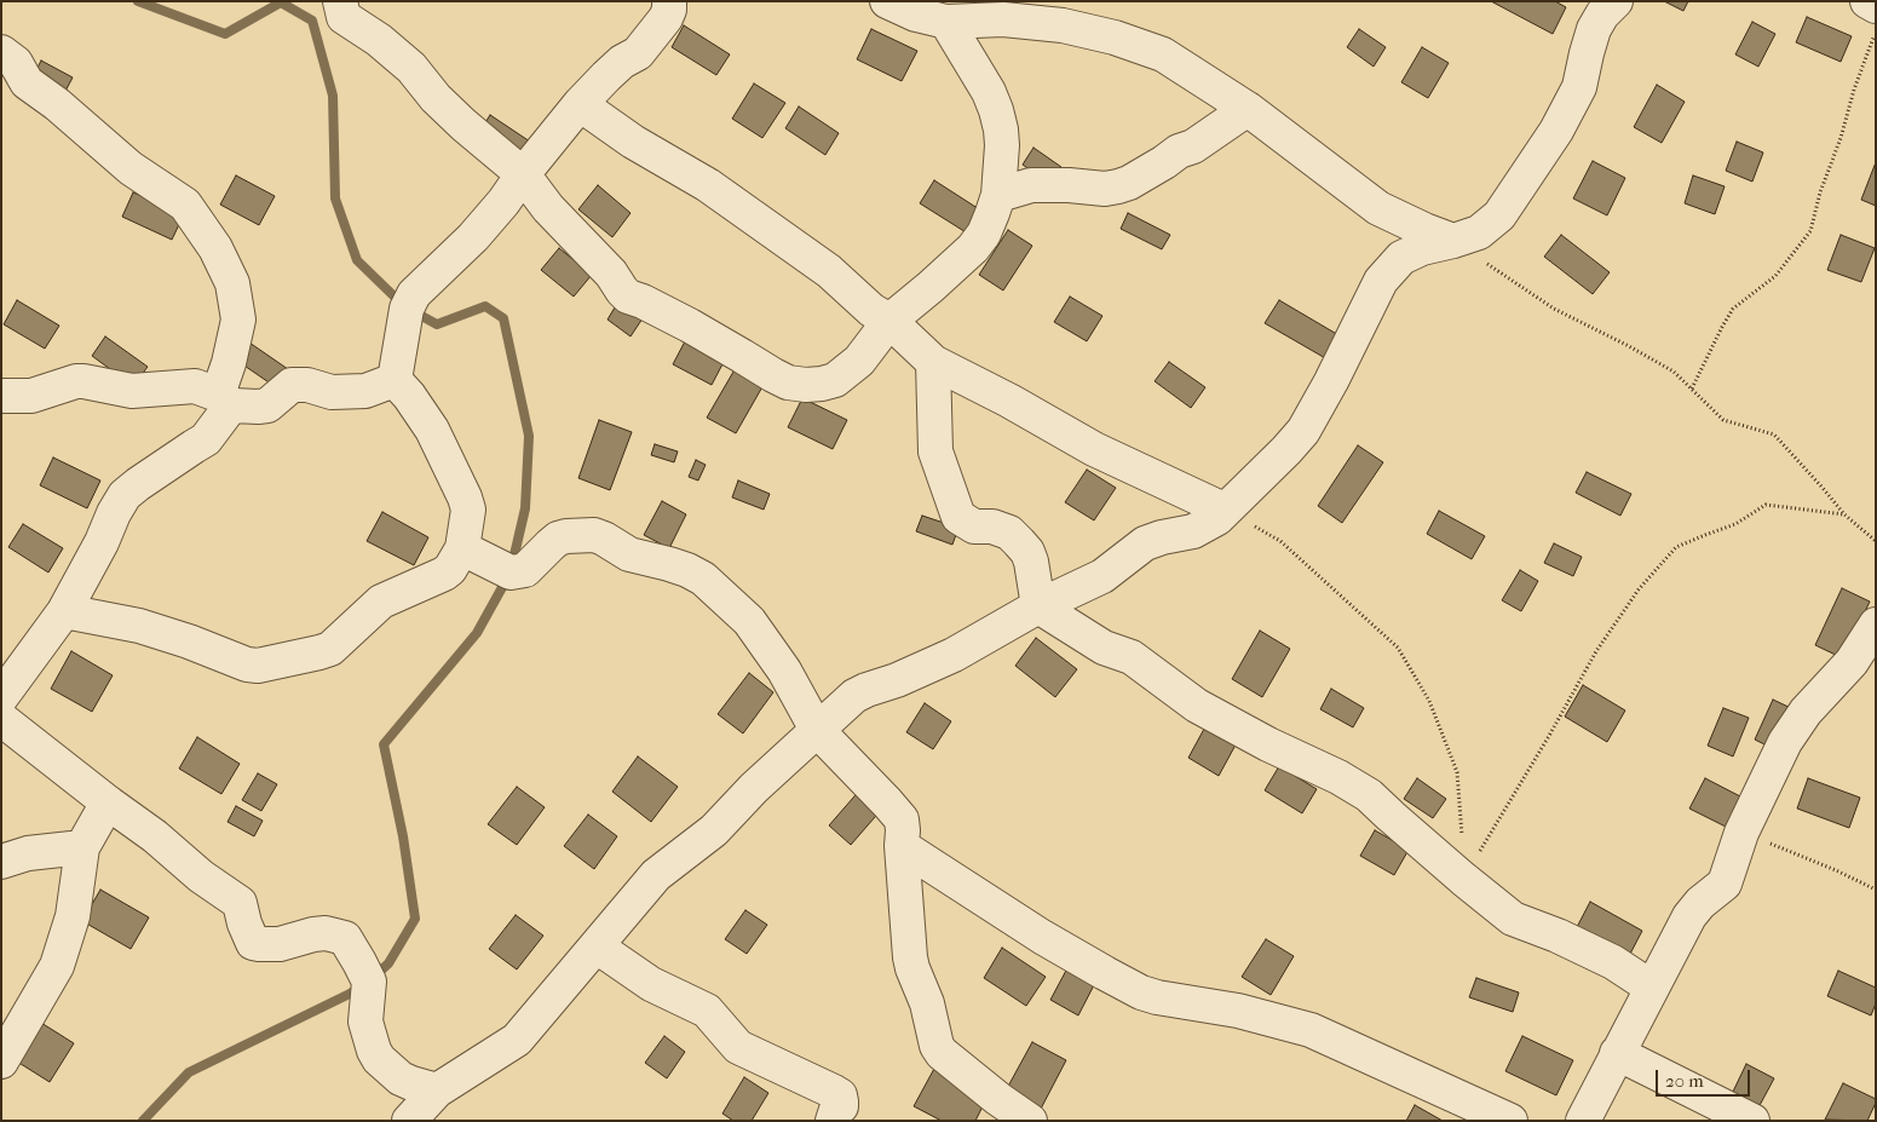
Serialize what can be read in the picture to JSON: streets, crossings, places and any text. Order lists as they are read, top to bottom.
{
  "scale_bar": "20 m"
}
